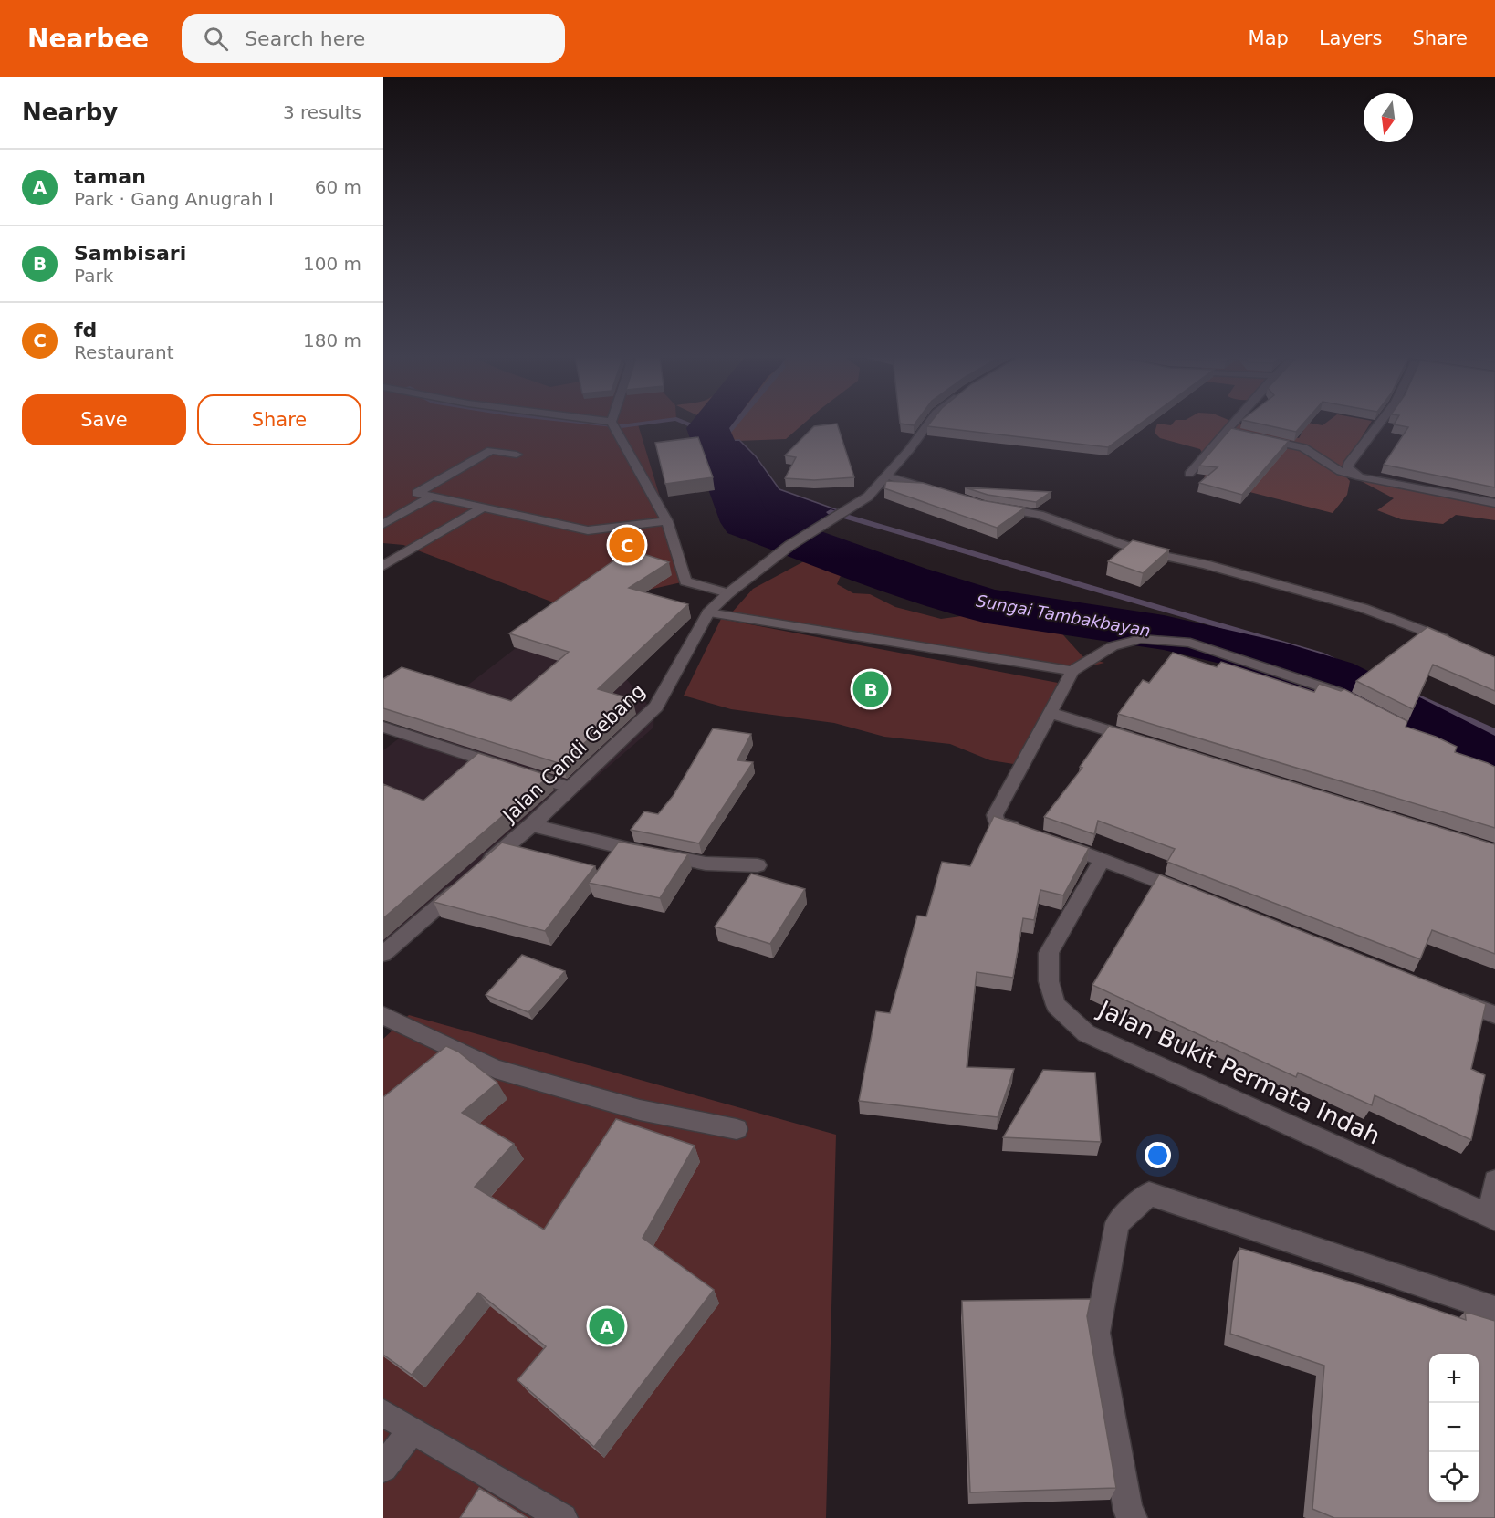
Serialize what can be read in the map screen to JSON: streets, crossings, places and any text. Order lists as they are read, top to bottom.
{
  "streets": {
    "street": ["Jalan Candi Gebang", "Jalan Bukit Permata Indah"]
  },
  "water": ["Sungai Tambakbayan"],
  "north": "bottom",
  "page": {
    "header": "Nearbee",
    "search": "Search here",
    "nav": ["Map", "Layers", "Share"],
    "heading": ["Nearby", "3 results"],
    "list": [
      {
        "mark": "A",
        "name": "taman",
        "note": "Park · Gang Anugrah I",
        "value": "60 m"
      },
      {
        "mark": "B",
        "name": "Sambisari",
        "note": "Park",
        "value": "100 m"
      },
      {
        "mark": "C",
        "name": "fd",
        "note": "Restaurant",
        "value": "180 m"
      }
    ],
    "buttons": ["Save", "Share"],
    "pins": ["C", "B", "A"],
    "map_buttons": ["+", "−"]
  }
}
